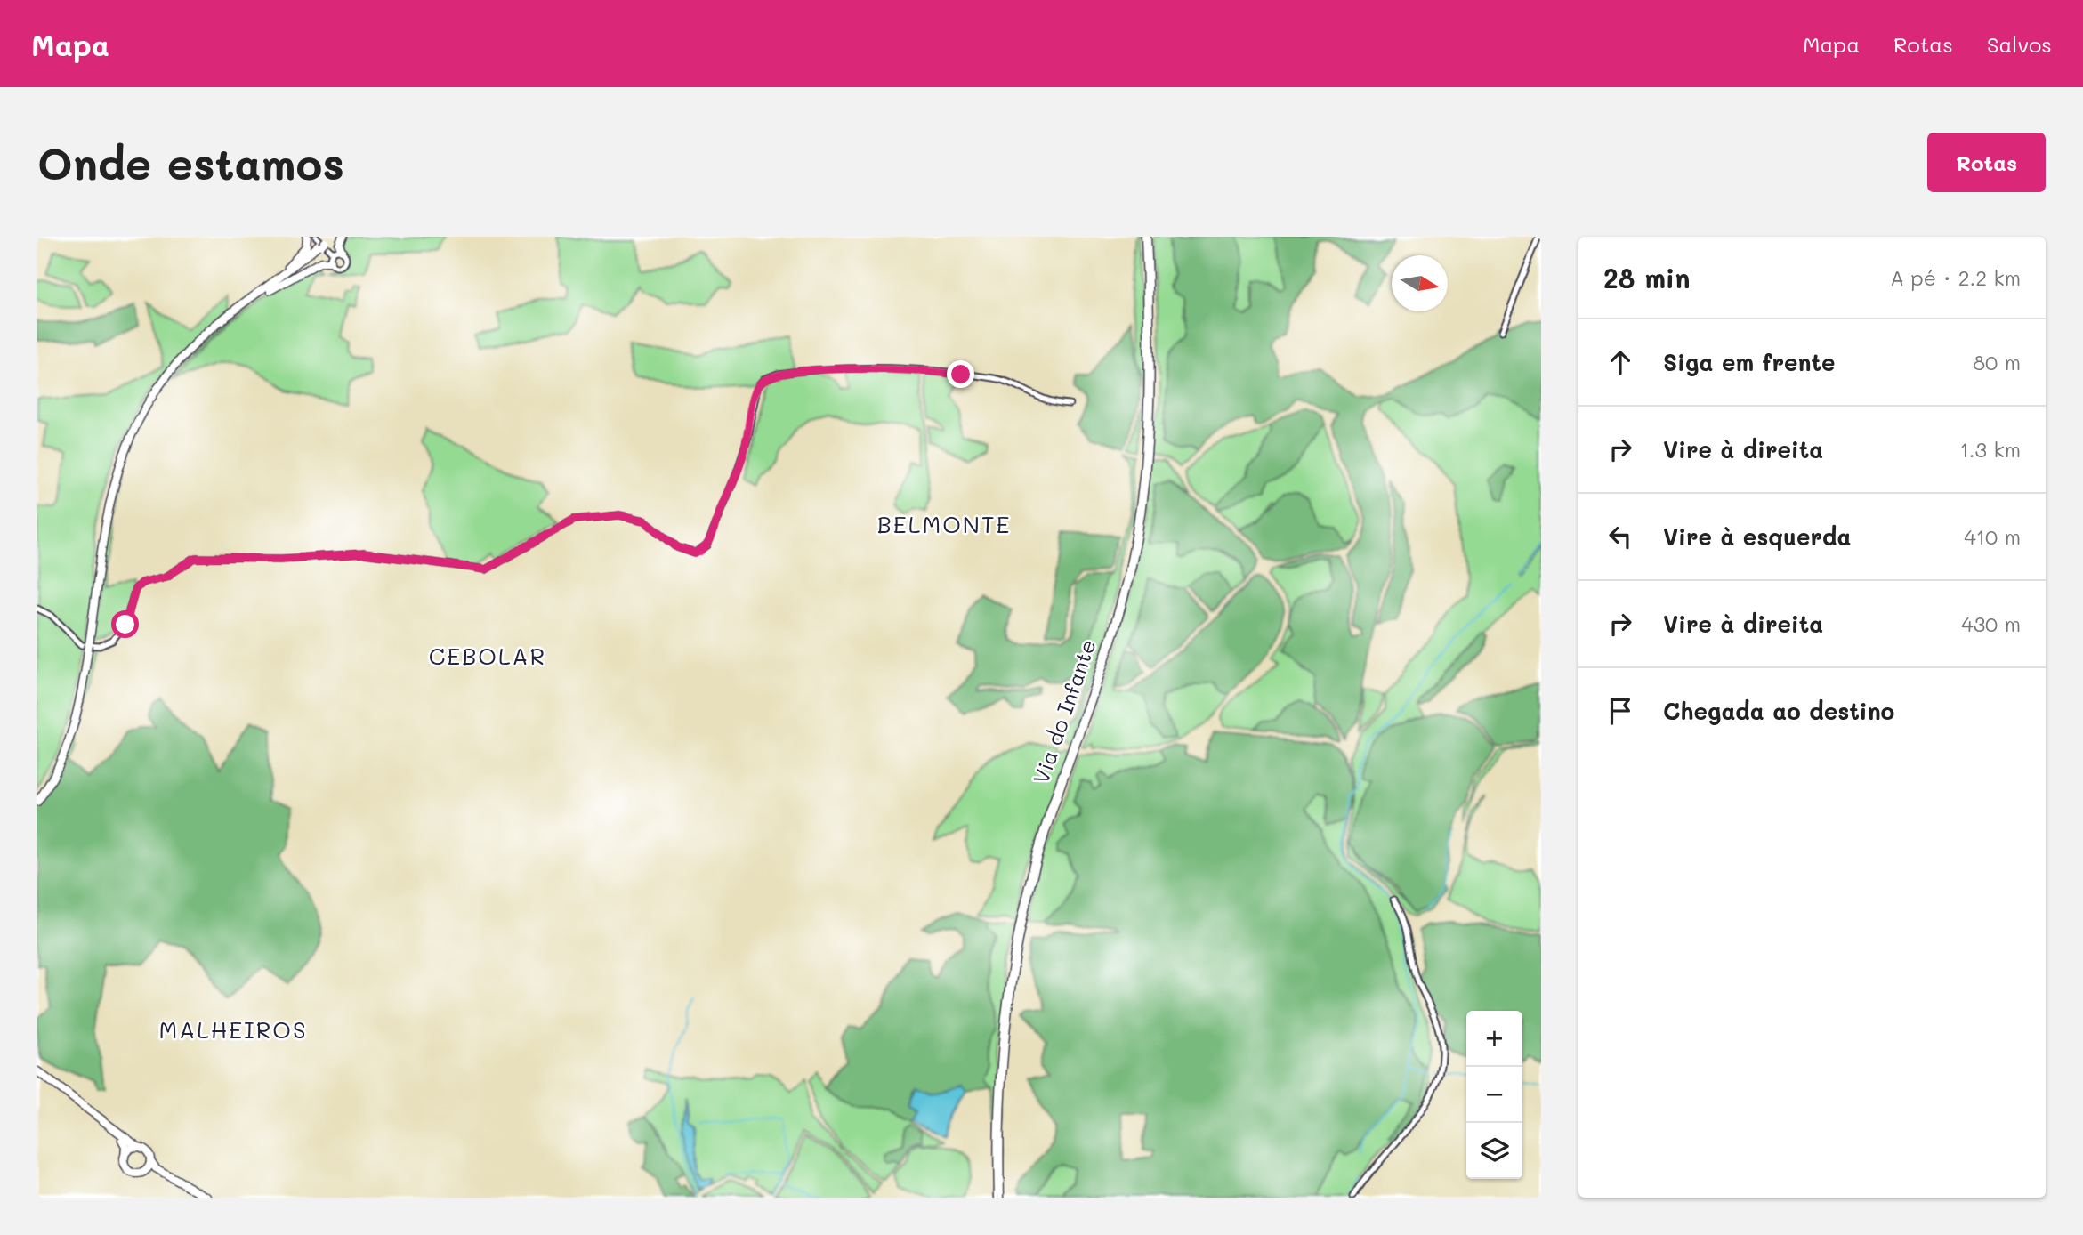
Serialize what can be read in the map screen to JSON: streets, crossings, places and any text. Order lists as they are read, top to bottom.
{
  "streets": {
    "highway": ["Via do Infante"]
  },
  "districts": ["BELMONTE", "CEBOLAR", "MALHEIROS"],
  "north": "right",
  "page": {
    "header": "Mapa",
    "nav": ["Mapa", "Rotas", "Salvos"],
    "buttons": "Rotas",
    "title": "Onde estamos",
    "heading": ["28 min", "A pé · 2.2 km"],
    "list": [
      ["Siga em frente", "80 m"],
      ["Vire à direita", "1.3 km"],
      ["Vire à esquerda", "410 m"],
      ["Vire à direita", "430 m"],
      "Chegada ao destino"
    ],
    "map_buttons": ["+", "−"]
  }
}
